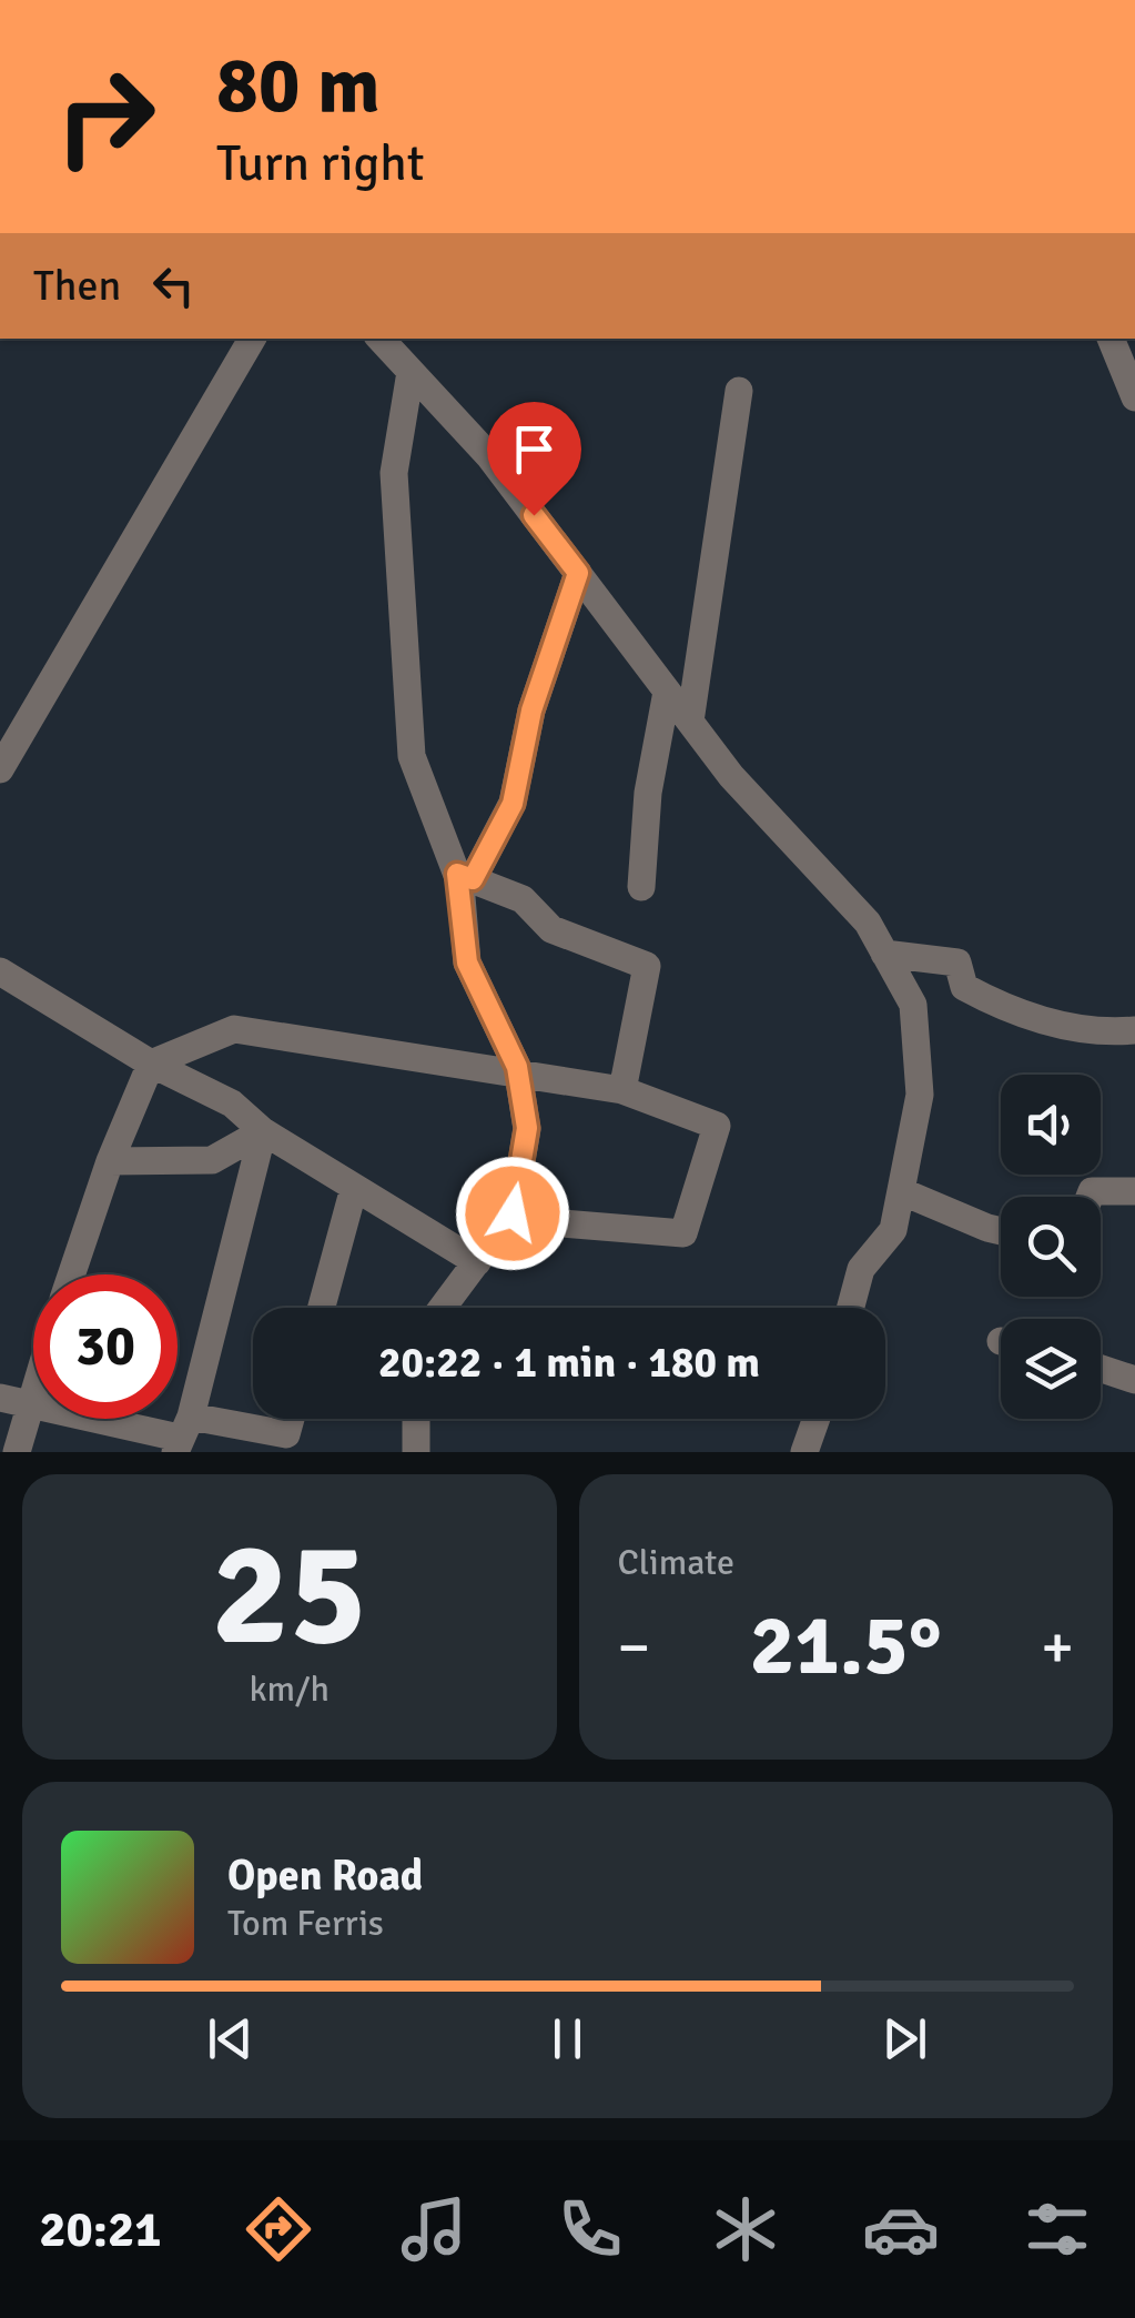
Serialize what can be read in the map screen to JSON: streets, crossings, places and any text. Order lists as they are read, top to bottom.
{
  "page": {
    "turn": ["80 m", "Turn right"],
    "then": "Then",
    "limit": "30",
    "trip": "20:22 · 1 min · 180 m",
    "tile": [
      ["25", "km/h"],
      "Climate"
    ],
    "heat": ["−", "21.5°", "+"],
    "song": ["Open Road", "Tom Ferris"],
    "tabs": "20:21"
  }
}
